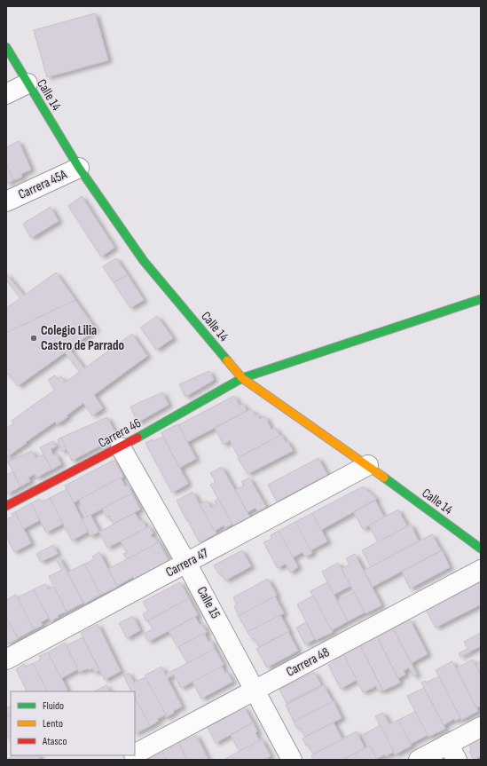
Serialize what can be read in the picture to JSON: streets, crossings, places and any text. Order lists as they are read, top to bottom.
{
  "streets": {
    "street": [
      "Calle 14",
      "Carrera 45A",
      "Carrera 46",
      "Carrera 47",
      "Calle 15",
      "Carrera 48"
    ]
  },
  "crossings": [
    ["Calle 14", "Carrera 45A"],
    ["Calle 14", "Carrera 46"],
    ["Calle 14", "Carrera 47"],
    ["Carrera 46", "Calle 15"],
    ["Carrera 47", "Calle 15"],
    ["Calle 15", "Carrera 48"]
  ],
  "places": ["Colegio Lilia Castro de Parrado"],
  "legend": ["Fluido", "Lento", "Atasco"]
}
